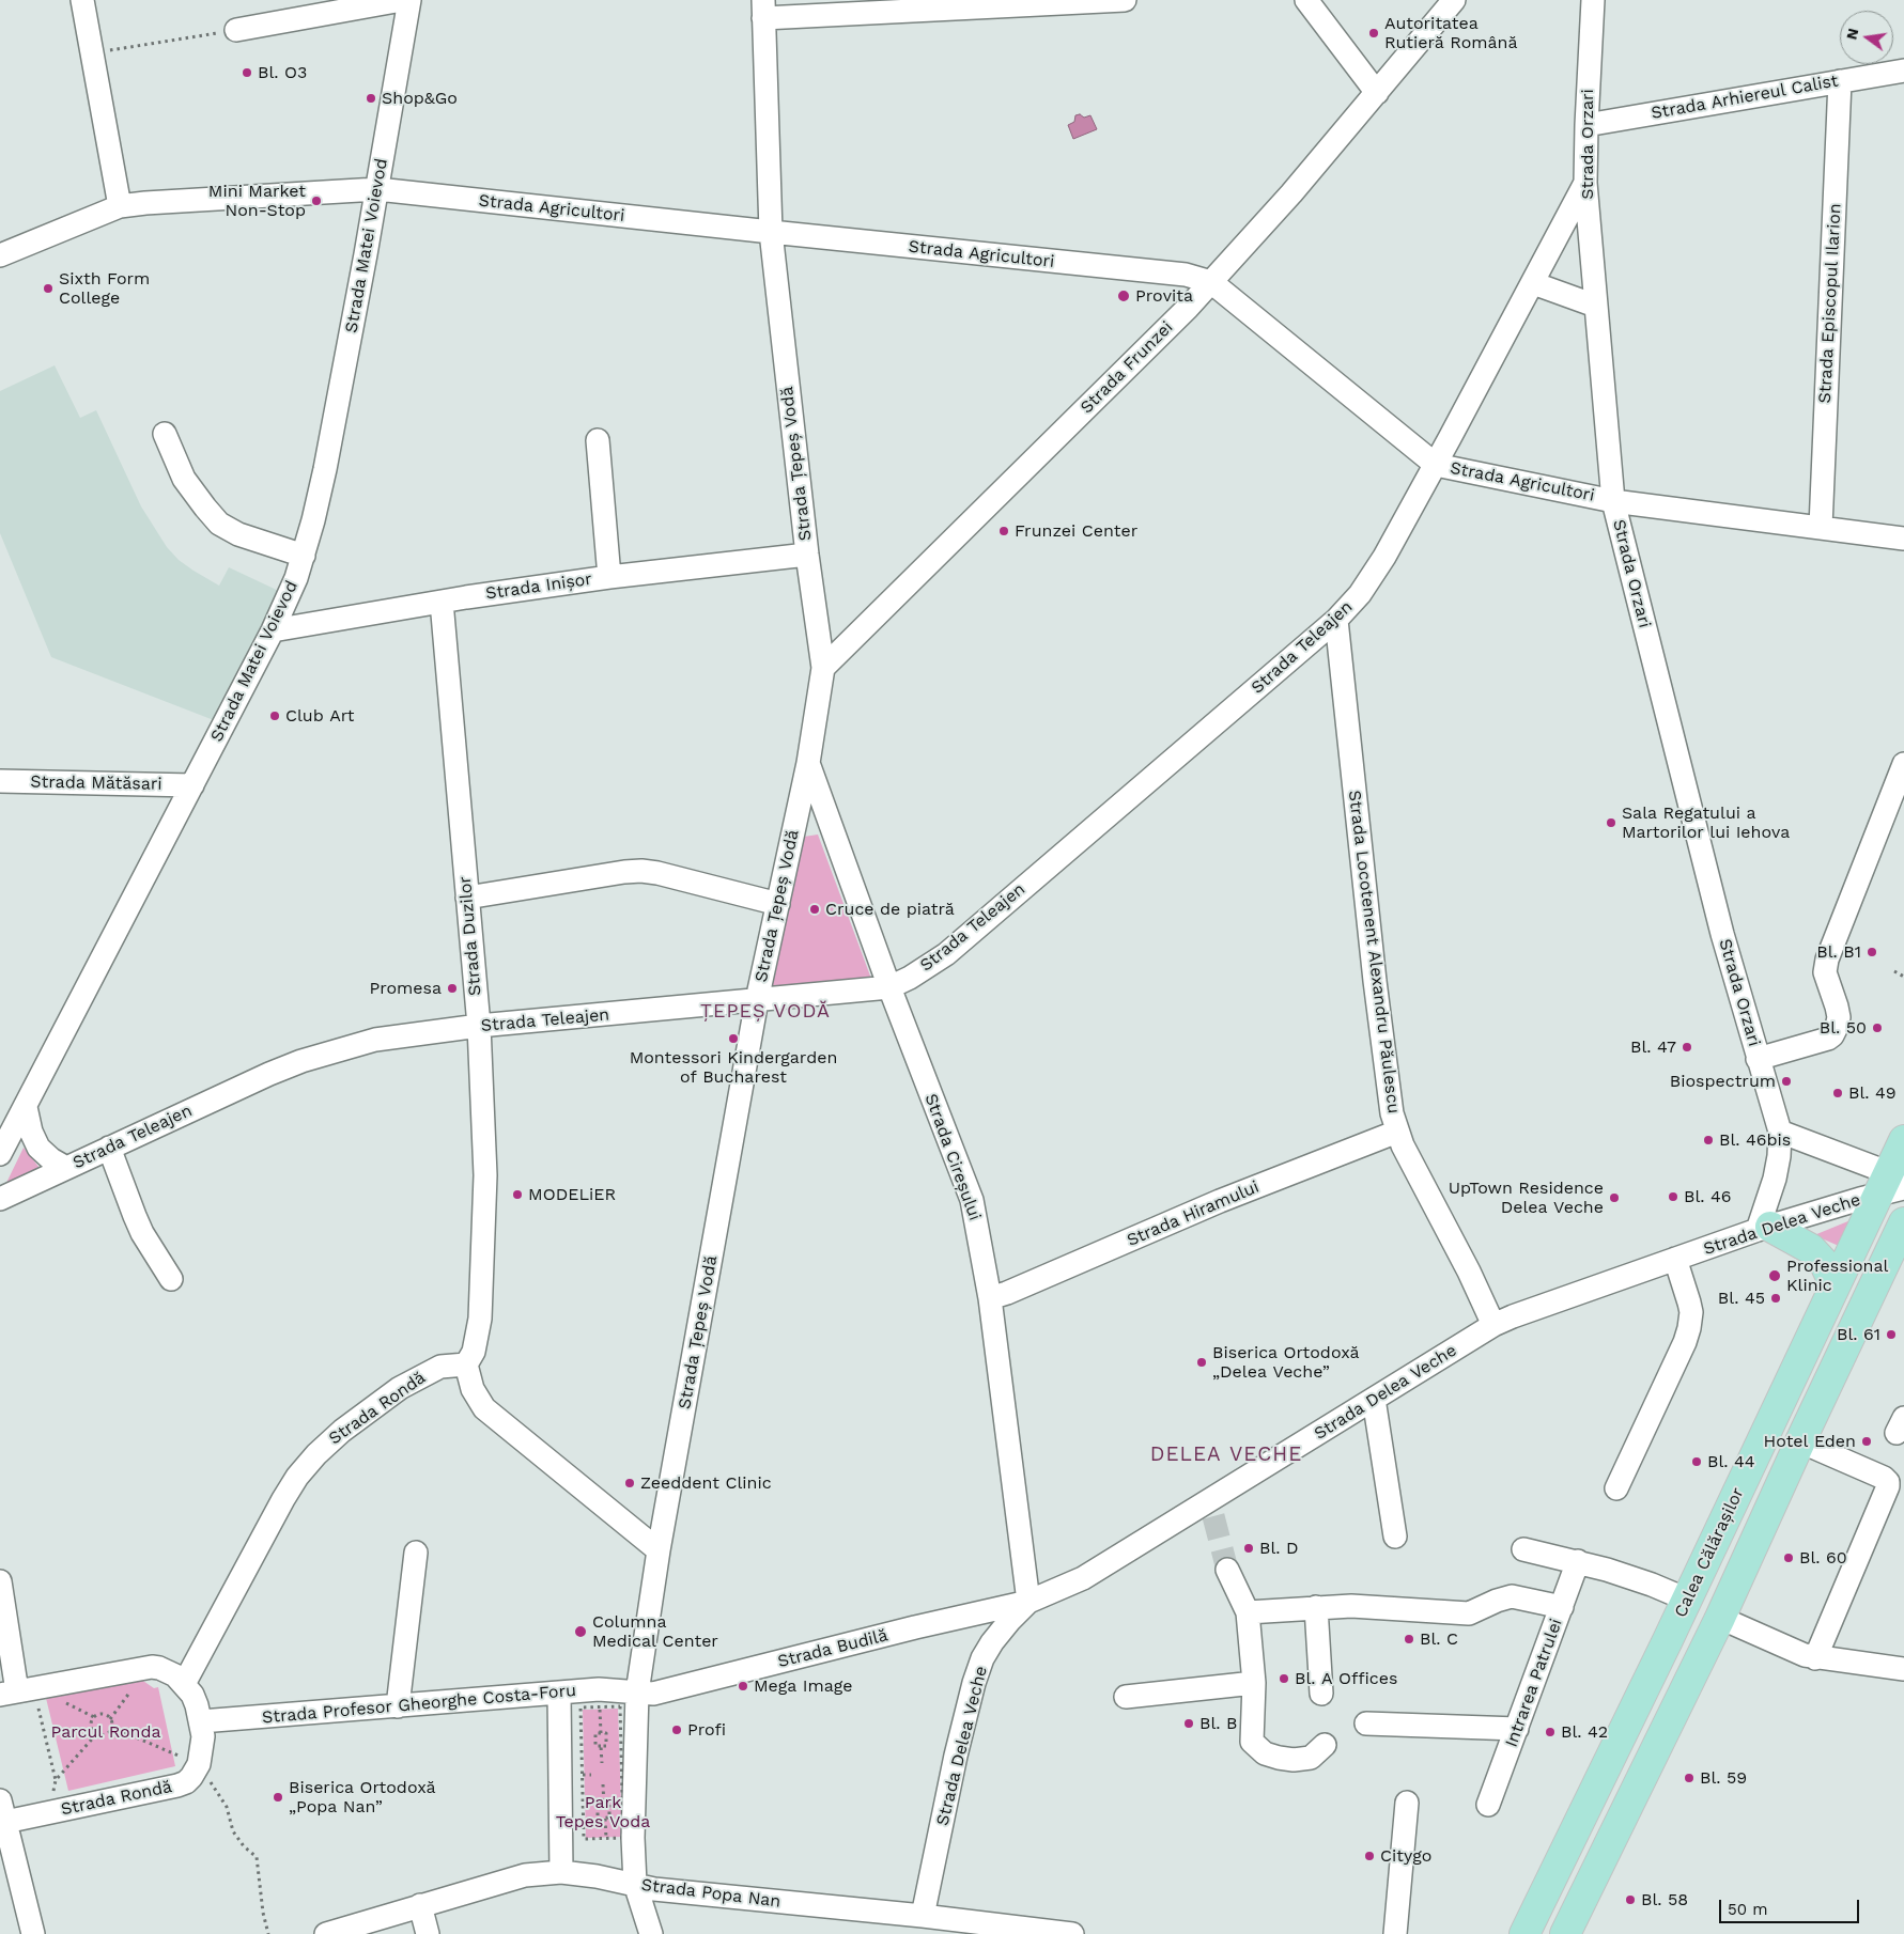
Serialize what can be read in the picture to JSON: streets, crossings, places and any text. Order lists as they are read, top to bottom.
{
  "streets": {
    "main road": ["Calea Călărașilor"],
    "street": [
      "Strada Arhiereul Calist",
      "Strada Orzari",
      "Strada Agricultori",
      "Strada Matei Voievod",
      "Strada Episcopul Ilarion",
      "Strada Frunzei",
      "Strada Țepeș Vodă",
      "Strada Inișor",
      "Strada Teleajen",
      "Strada Mătăsari",
      "Strada Duzilor",
      "Strada Locotenent Alexandru Păulescu",
      "Strada Cireșului",
      "Strada Hiramului",
      "Strada Delea Veche",
      "Strada Rondă",
      "Strada Budilă",
      "Intrarea Patrulei",
      "Strada Profesor Gheorghe Costa-Foru",
      "Strada Popa Nan"
    ]
  },
  "crossings": [
    ["Strada Arhiereul Calist", "Strada Orzari"],
    ["Strada Arhiereul Calist", "Strada Episcopul Ilarion"],
    ["Strada Orzari", "Strada Agricultori"],
    ["Strada Orzari", "Strada Teleajen"],
    ["Strada Orzari", "Strada Delea Veche"],
    ["Strada Agricultori", "Strada Matei Voievod"],
    ["Strada Agricultori", "Strada Episcopul Ilarion"],
    ["Strada Agricultori", "Strada Frunzei"],
    ["Strada Agricultori", "Strada Țepeș Vodă"],
    ["Strada Agricultori", "Strada Teleajen"],
    ["Strada Matei Voievod", "Strada Inișor"],
    ["Strada Matei Voievod", "Strada Mătăsari"],
    ["Strada Frunzei", "Strada Țepeș Vodă"],
    ["Strada Țepeș Vodă", "Strada Inișor"],
    ["Strada Țepeș Vodă", "Strada Teleajen"],
    ["Strada Țepeș Vodă", "Strada Cireșului"],
    ["Strada Țepeș Vodă", "Strada Budilă"],
    ["Strada Țepeș Vodă", "Strada Profesor Gheorghe Costa-Foru"],
    ["Strada Țepeș Vodă", "Strada Popa Nan"],
    ["Strada Inișor", "Strada Duzilor"],
    ["Strada Teleajen", "Strada Duzilor"],
    ["Strada Teleajen", "Strada Locotenent Alexandru Păulescu"],
    ["Strada Teleajen", "Strada Cireșului"],
    ["Strada Duzilor", "Strada Rondă"],
    ["Strada Locotenent Alexandru Păulescu", "Strada Hiramului"],
    ["Strada Locotenent Alexandru Păulescu", "Strada Delea Veche"],
    ["Strada Cireșului", "Strada Hiramului"],
    ["Strada Cireșului", "Strada Delea Veche"],
    ["Strada Cireșului", "Strada Budilă"],
    ["Strada Delea Veche", "Calea Călărașilor"],
    ["Strada Delea Veche", "Strada Budilă"],
    ["Strada Delea Veche", "Strada Popa Nan"],
    ["Strada Budilă", "Strada Profesor Gheorghe Costa-Foru"]
  ],
  "districts": ["ȚEPEȘ VODĂ", "DELEA VECHE"],
  "parks": ["Parcul Ronda", "Park Tepes Voda"],
  "places": [
    "Autoritatea Rutieră Română",
    "Bl. O3",
    "Shop&Go",
    "Mini Market Non-Stop",
    "Sixth Form College",
    "Provita",
    "Frunzei Center",
    "Club Art",
    "Sala Regatului a Martorilor lui Iehova",
    "Cruce de piatră",
    "Bl. B1",
    "Promesa",
    "Bl. 50",
    "Montessori Kindergarden of Bucharest",
    "Bl. 47",
    "Biospectrum",
    "Bl. 49",
    "Bl. 46bis",
    "MODELiER",
    "Bl. 46",
    "UpTown Residence Delea Veche",
    "Professional Klinic",
    "Bl. 45",
    "Bl. 61",
    "Biserica Ortodoxă „Delea Veche”",
    "Hotel Eden",
    "Bl. 44",
    "Zeeddent Clinic",
    "Bl. D",
    "Bl. 60",
    "Columna Medical Center",
    "Bl. C",
    "Bl. A Offices",
    "Mega Image",
    "Bl. B",
    "Profi",
    "Bl. 42",
    "Bl. 59",
    "Biserica Ortodoxă „Popa Nan”",
    "Citygo",
    "Bl. 58"
  ],
  "scale_bar": "50 m",
  "north": "left"
}
